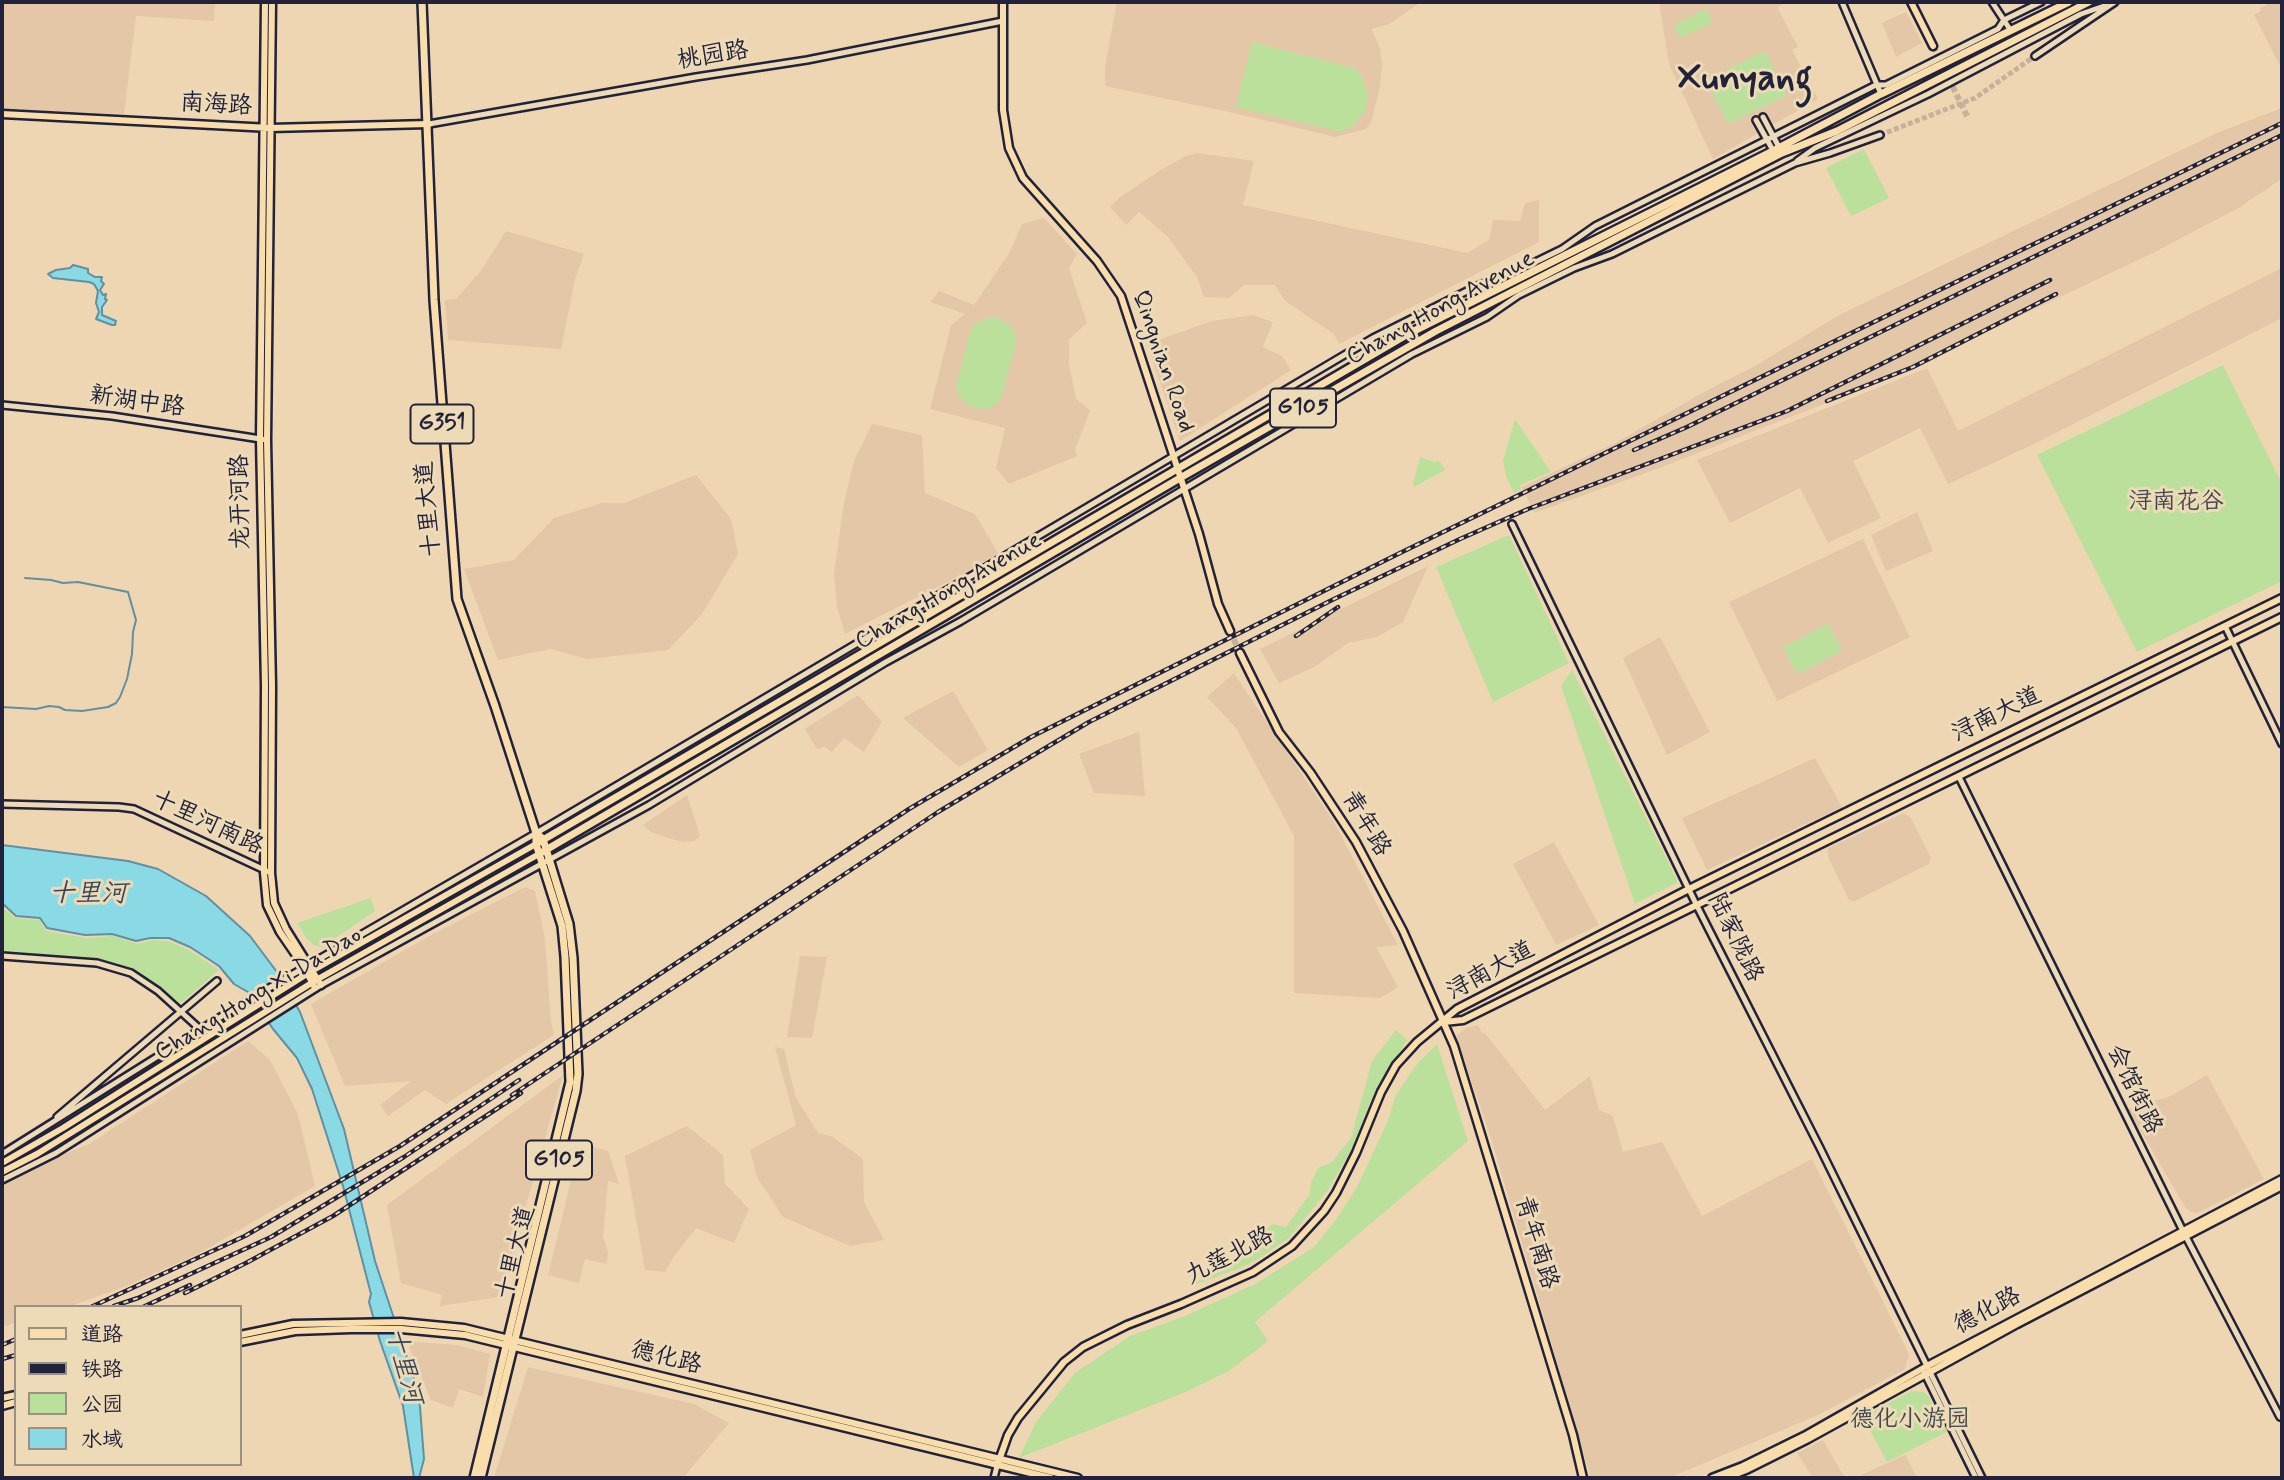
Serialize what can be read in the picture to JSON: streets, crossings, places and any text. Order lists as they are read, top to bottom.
{
  "streets": {
    "highway": [
      "Chang Hong Avenue",
      "G105",
      "G351",
      "十里大道"
    ],
    "main road": [
      "南海路",
      "Qingnian Road",
      "龙开河路",
      "浔南大道",
      "青年路",
      "Chang Hong Xi Da Dao",
      "青年南路",
      "九莲北路",
      "德化路"
    ],
    "street": [
      "桃园路",
      "新湖中路",
      "十里河南路",
      "陆家陇路",
      "会馆街路"
    ]
  },
  "crossings": [
    ["桃园路", "南海路"],
    ["桃园路", "Qingnian Road"],
    ["桃园路", "十里大道"],
    ["南海路", "龙开河路"],
    ["南海路", "十里大道"],
    ["Chang Hong Avenue", "Qingnian Road"],
    ["Chang Hong Avenue", "十里大道"],
    ["Chang Hong Avenue", "Chang Hong Xi Da Dao"],
    ["新湖中路", "龙开河路"],
    ["龙开河路", "十里河南路"],
    ["龙开河路", "Chang Hong Xi Da Dao"],
    ["十里大道", "Chang Hong Xi Da Dao"],
    ["十里大道", "德化路"],
    ["浔南大道", "青年路"],
    ["浔南大道", "陆家陇路"],
    ["浔南大道", "会馆街路"],
    ["浔南大道", "青年南路"],
    ["浔南大道", "九莲北路"],
    ["青年路", "青年南路"],
    ["青年路", "九莲北路"],
    ["陆家陇路", "德化路"],
    ["会馆街路", "德化路"],
    ["青年南路", "九莲北路"],
    ["九莲北路", "德化路"]
  ],
  "districts": ["Xunyang"],
  "water": ["十里河"],
  "parks": ["浔南花谷", "德化小游园"],
  "legend": [
    "道路",
    "铁路",
    "公园",
    "水域"
  ]
}
